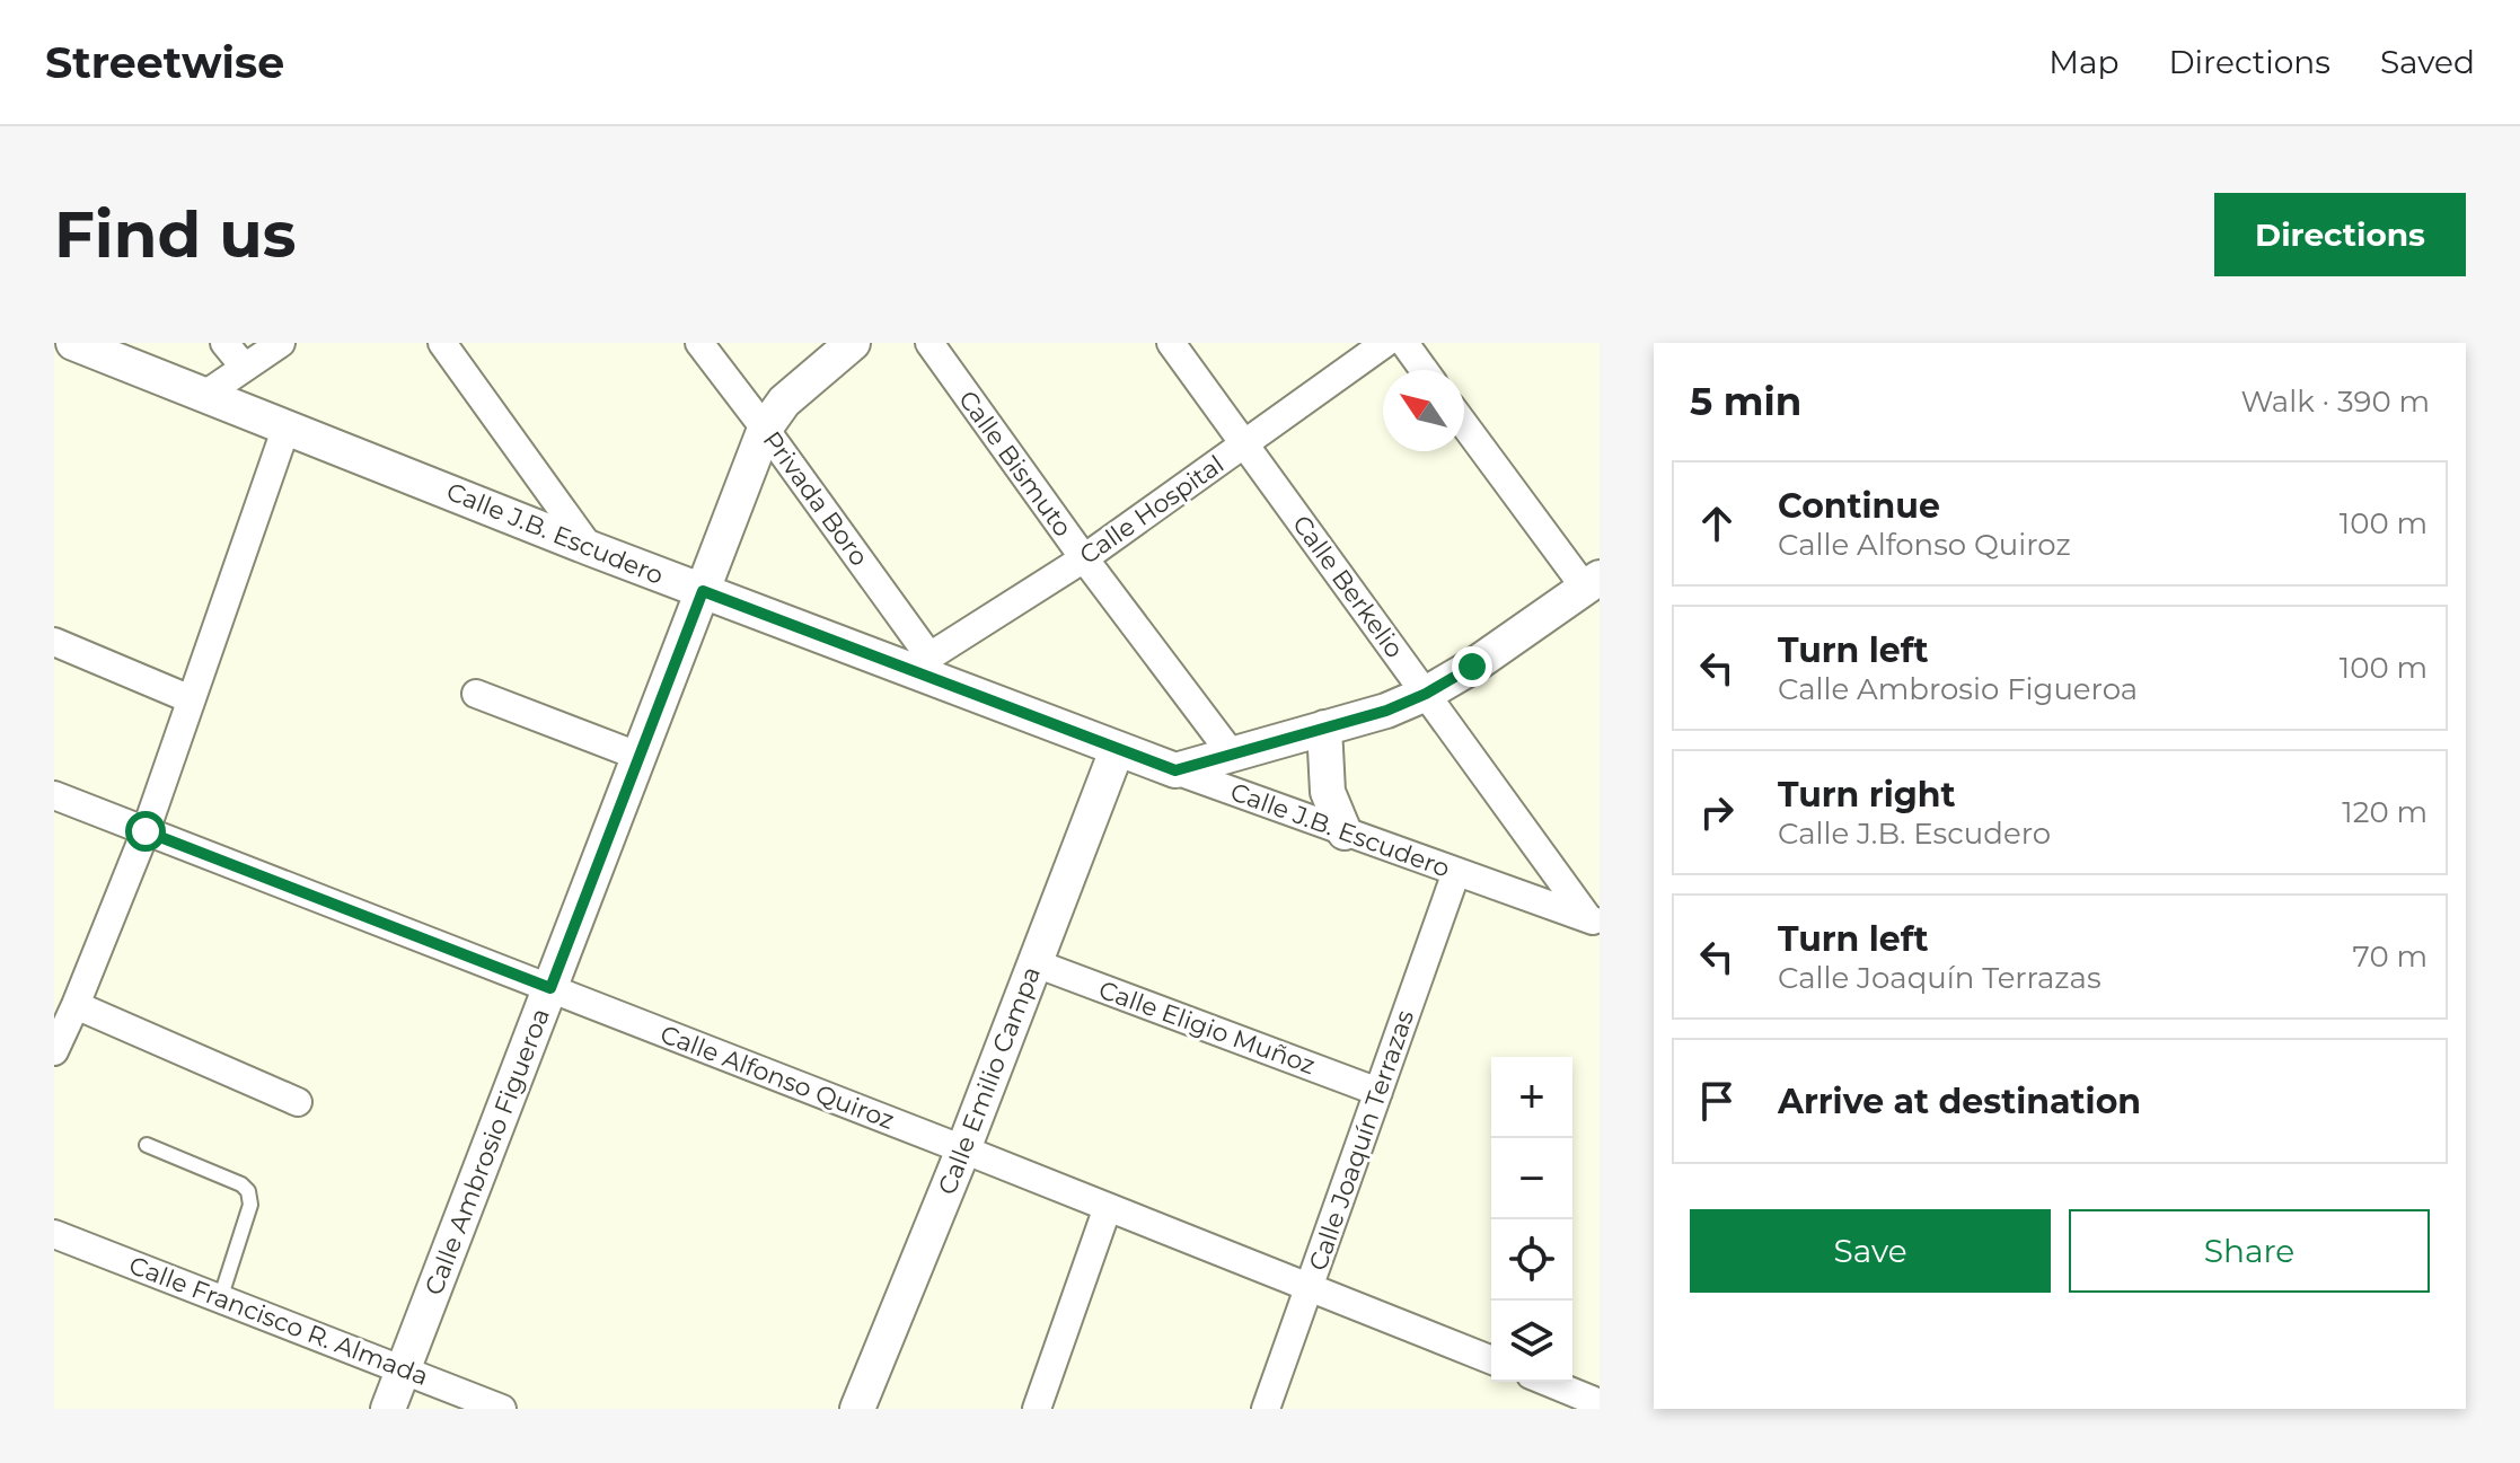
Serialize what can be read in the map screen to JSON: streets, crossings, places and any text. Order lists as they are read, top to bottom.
{
  "streets": {
    "street": [
      "Calle Bismuto",
      "Privada Boro",
      "Calle Hospital",
      "Calle J.B. Escudero",
      "Calle Berkelio",
      "Calle Eligio Muñoz",
      "Calle Alfonso Quiroz",
      "Calle Emilio Campa",
      "Calle Joaquín Terrazas",
      "Calle Ambrosio Figueroa",
      "Calle Francisco R. Almada"
    ]
  },
  "crossings": [
    ["Calle Bismuto", "Calle Hospital"],
    ["Privada Boro", "Calle Hospital"],
    ["Privada Boro", "Calle J.B. Escudero"],
    ["Privada Boro", "Calle Ambrosio Figueroa"],
    ["Calle Hospital", "Calle J.B. Escudero"],
    ["Calle Hospital", "Calle Berkelio"],
    ["Calle J.B. Escudero", "Calle Berkelio"],
    ["Calle J.B. Escudero", "Calle Emilio Campa"],
    ["Calle J.B. Escudero", "Calle Joaquín Terrazas"],
    ["Calle J.B. Escudero", "Calle Ambrosio Figueroa"],
    ["Calle Eligio Muñoz", "Calle Emilio Campa"],
    ["Calle Eligio Muñoz", "Calle Joaquín Terrazas"],
    ["Calle Alfonso Quiroz", "Calle Emilio Campa"],
    ["Calle Alfonso Quiroz", "Calle Joaquín Terrazas"],
    ["Calle Alfonso Quiroz", "Calle Ambrosio Figueroa"],
    ["Calle Ambrosio Figueroa", "Calle Francisco R. Almada"]
  ],
  "north": "top left",
  "page": {
    "header": "Streetwise",
    "nav": ["Map", "Directions", "Saved"],
    "buttons": [
      "Directions",
      ["Save", "Share"]
    ],
    "title": "Find us",
    "heading": ["5 min", "Walk · 390 m"],
    "list": [
      ["Continue", "Calle Alfonso Quiroz", "100 m"],
      ["Turn left", "Calle Ambrosio Figueroa", "100 m"],
      ["Turn right", "Calle J.B. Escudero", "120 m"],
      ["Turn left", "Calle Joaquín Terrazas", "70 m"],
      "Arrive at destination"
    ],
    "map_buttons": ["+", "−"]
  }
}
